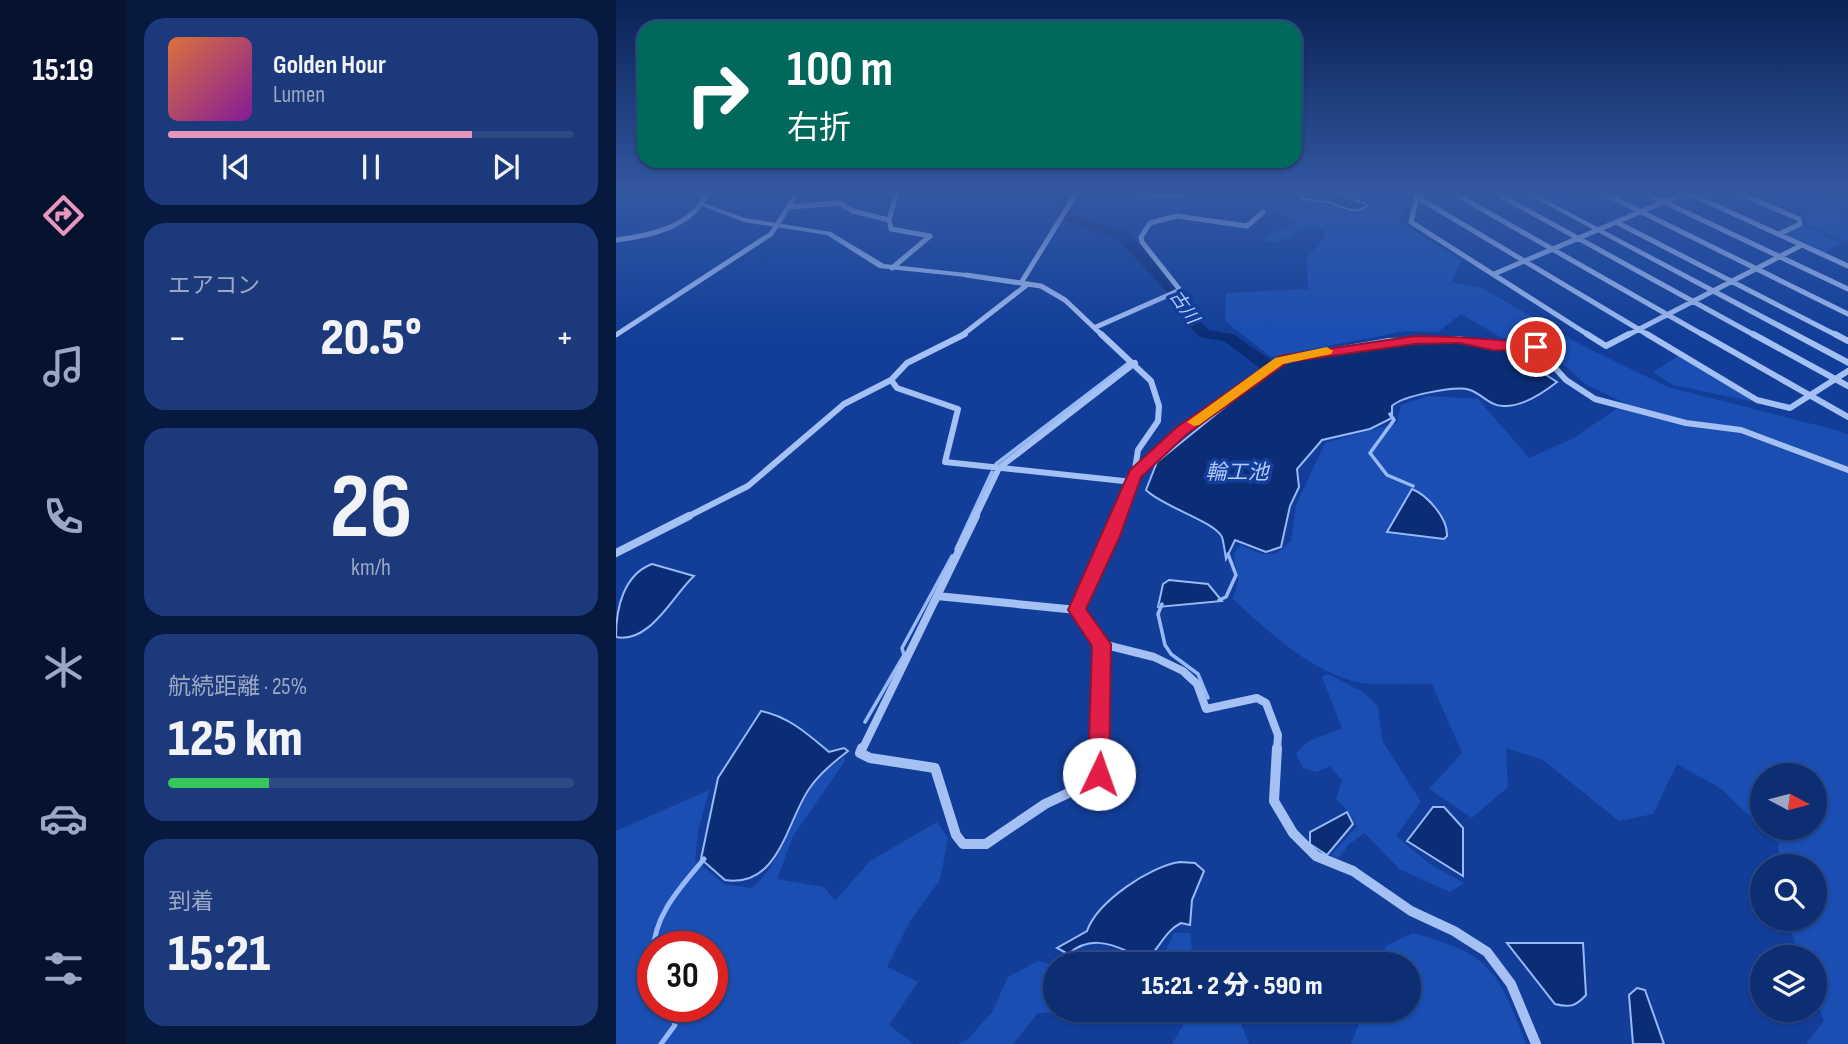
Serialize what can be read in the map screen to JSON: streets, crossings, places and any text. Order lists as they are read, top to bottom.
{
  "water": ["古川", "輪工池"],
  "north": "right",
  "page": {
    "tabs": "15:19",
    "turn": ["100 m", "右折"],
    "song": ["Golden Hour", "Lumen"],
    "tile": [
      "エアコン",
      ["26", "km/h"],
      ["航続距離 · 25%", "125 km"],
      ["到着", "15:21"]
    ],
    "heat": ["−", "20.5°", "+"],
    "limit": "30",
    "trip": "15:21 · 2 分 · 590 m"
  }
}
